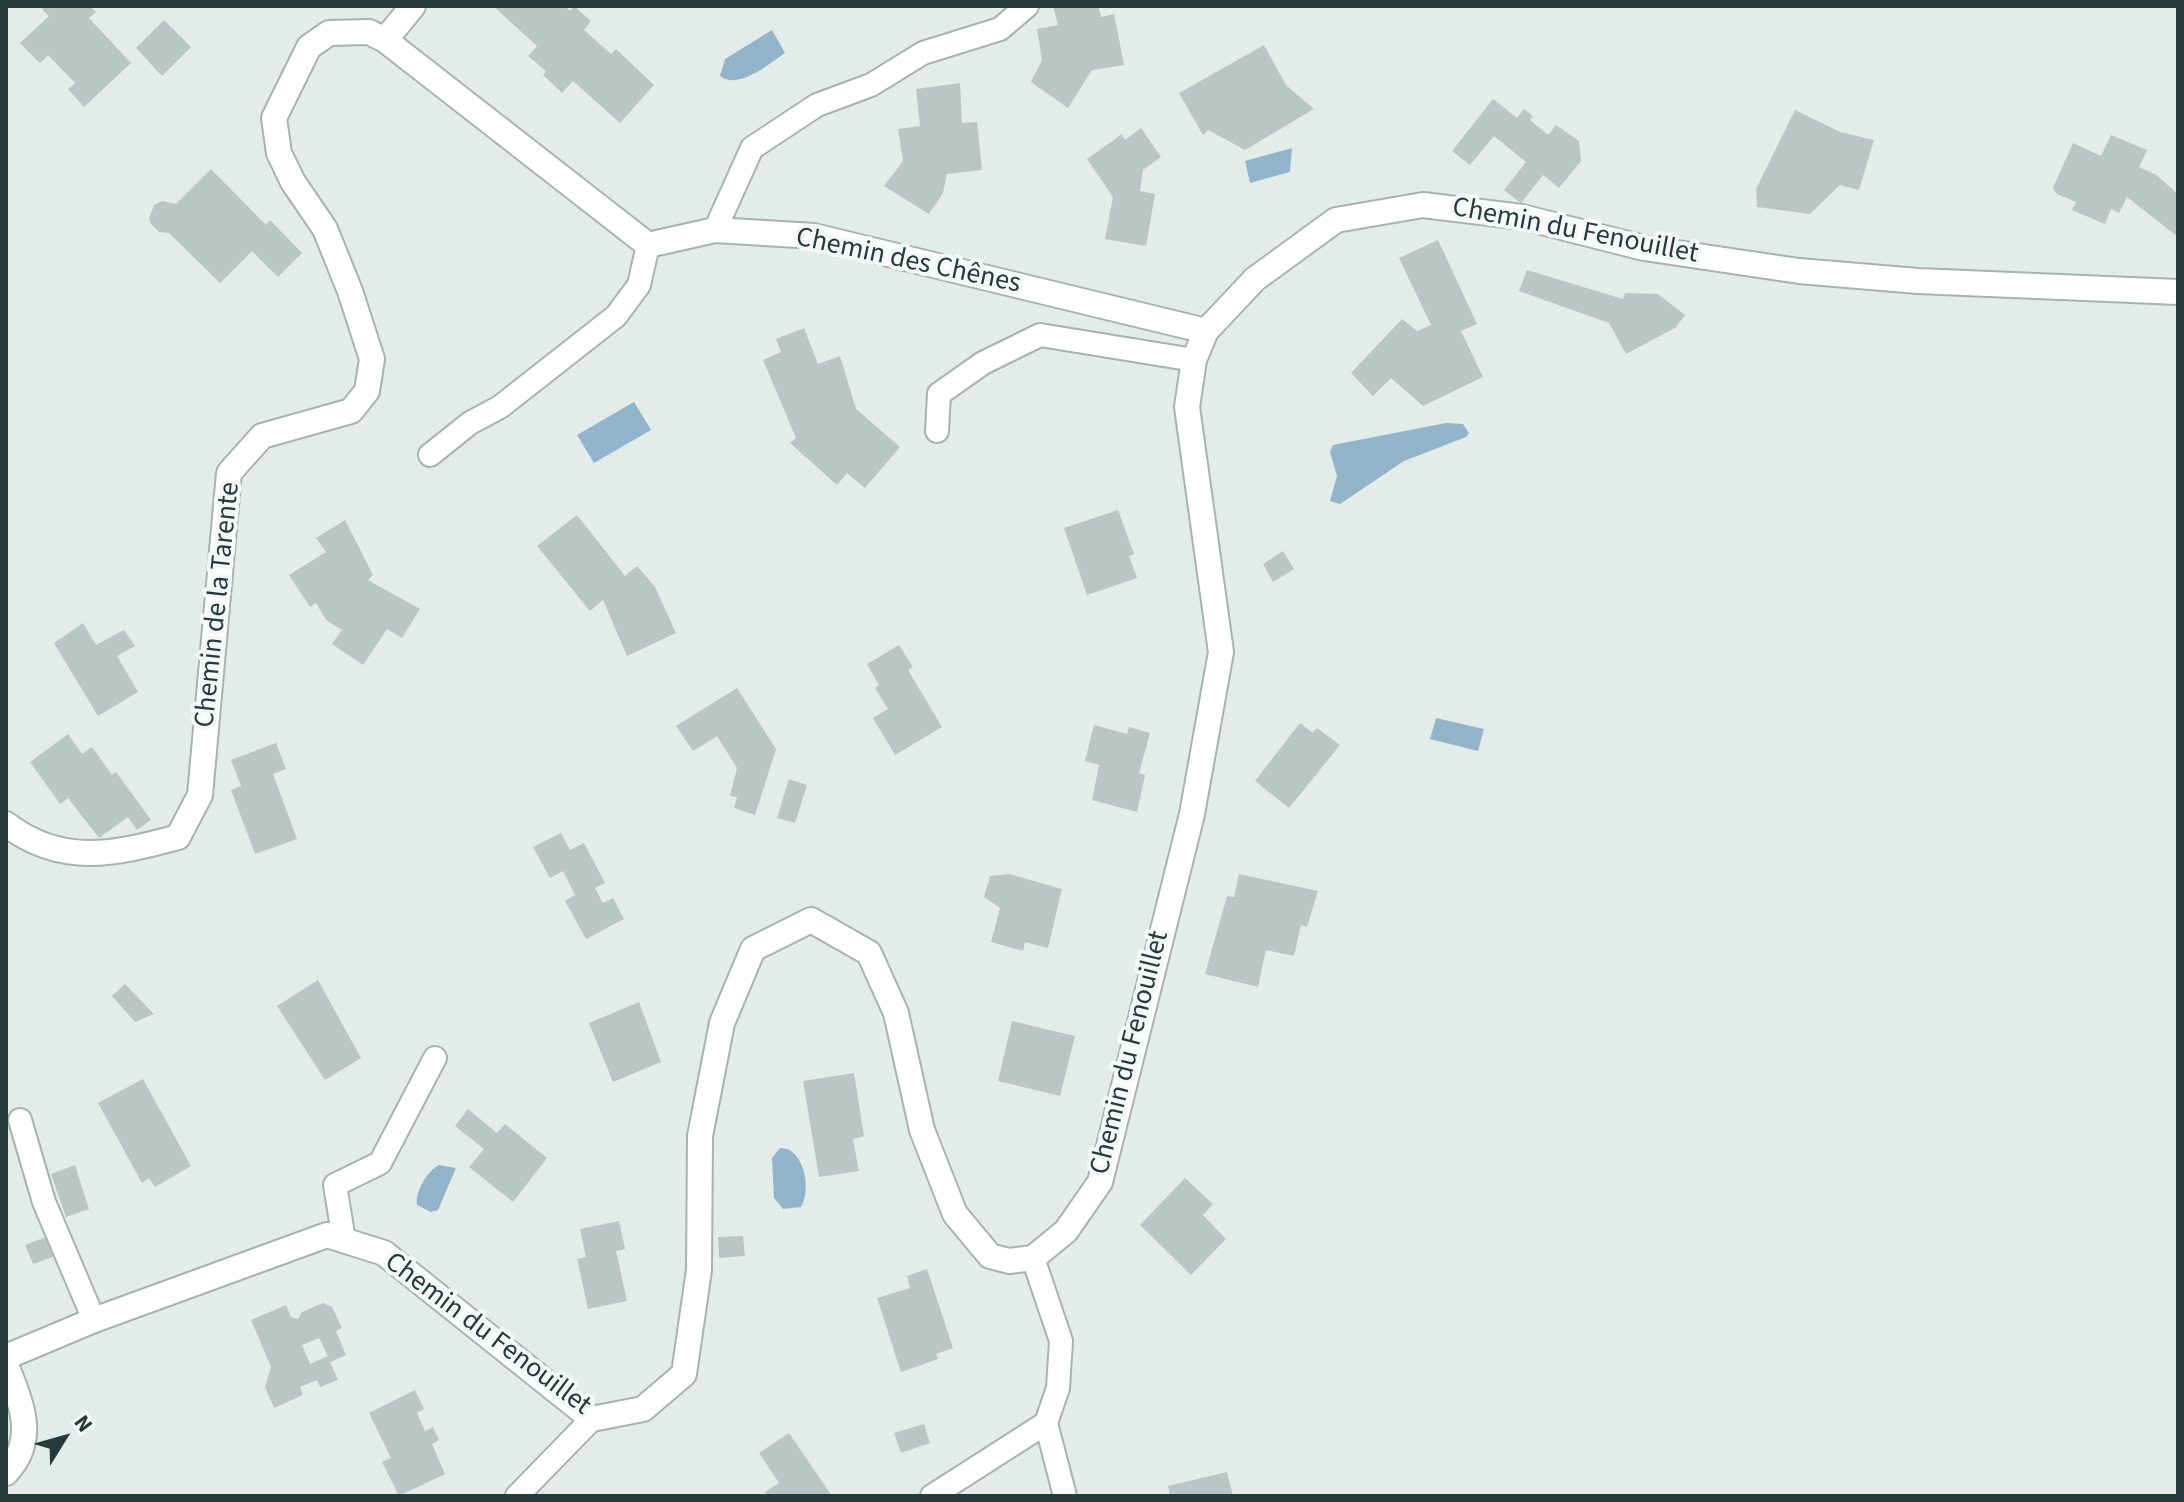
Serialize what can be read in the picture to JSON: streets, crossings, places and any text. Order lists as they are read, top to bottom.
{
  "streets": {
    "street": ["Chemin du Fenouillet", "Chemin des Chênes", "Chemin de la Tarente"]
  },
  "crossings": [
    ["Chemin du Fenouillet", "Chemin des Chênes"]
  ],
  "north": "top right"
}
